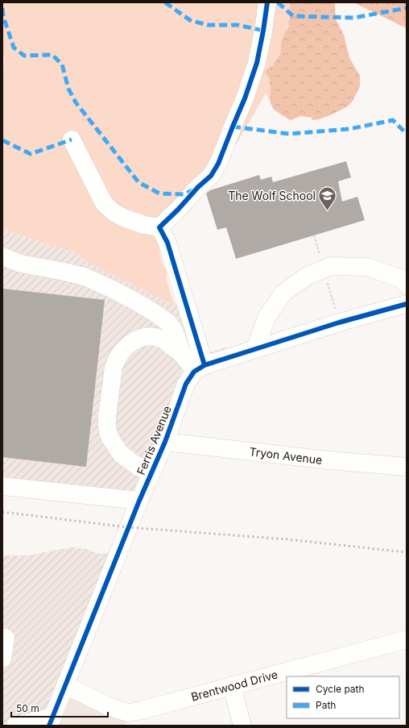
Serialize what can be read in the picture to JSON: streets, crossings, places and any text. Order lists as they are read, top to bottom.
{
  "streets": {
    "street": ["Ferris Avenue", "Tryon Avenue", "Brentwood Drive"]
  },
  "crossings": [
    ["Ferris Avenue", "Tryon Avenue"],
    ["Ferris Avenue", "Brentwood Drive"]
  ],
  "places": {
    "school or university": ["The Wolf School"]
  },
  "legend": ["Cycle path", "Path"],
  "scale_bar": "50 m"
}
